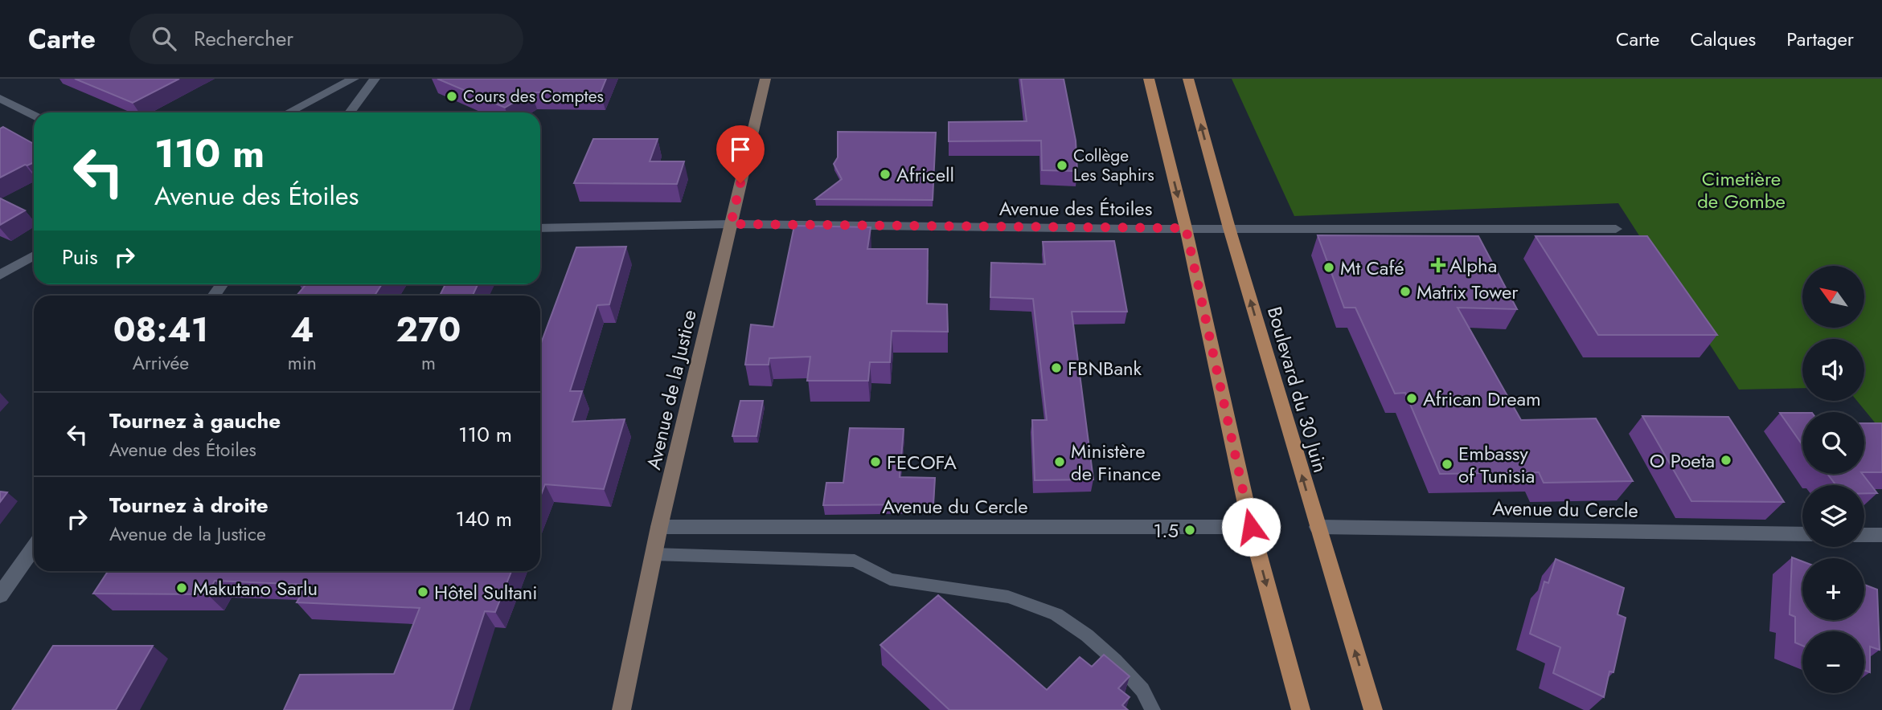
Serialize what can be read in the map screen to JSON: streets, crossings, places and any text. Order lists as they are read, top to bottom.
{
  "streets": {
    "main road": ["Avenue de la Justice", "Boulevard du 30 Juin"],
    "street": ["Avenue des Étoiles", "Avenue du Cercle"]
  },
  "crossings": [
    ["Avenue des Étoiles", "Avenue de la Justice"],
    ["Avenue des Étoiles", "Boulevard du 30 Juin"],
    ["Avenue de la Justice", "Avenue du Cercle"],
    ["Boulevard du 30 Juin", "Avenue du Cercle"]
  ],
  "parks": ["Cimetière de Gombe"],
  "places": {
    "other": [
      "Cours des Comptes",
      "Collège Les Saphirs",
      "Africell",
      "Mt Café",
      "Matrix Tower",
      "FBNBank",
      "African Dream",
      "O Poeta",
      "FECOFA",
      "Ministère de Finance",
      "Embassy of Tunisia",
      "1.5",
      "Makutano Sarlu",
      "Hôtel Sultani"
    ],
    "health": ["Alpha"]
  },
  "north": "top left",
  "page": {
    "header": "Carte",
    "search": "Rechercher",
    "nav": ["Carte", "Calques", "Partager"],
    "turn": ["110 m", "Avenue des Étoiles"],
    "then": "Puis",
    "map_buttons": ["+", "−"],
    "eta": [
      "08:41",
      "Arrivée",
      "4",
      "min",
      "270",
      "m"
    ],
    "list": [
      {
        "name": "Tournez à gauche",
        "note": "Avenue des Étoiles",
        "value": "110 m"
      },
      {
        "name": "Tournez à droite",
        "note": "Avenue de la Justice",
        "value": "140 m"
      }
    ]
  }
}
